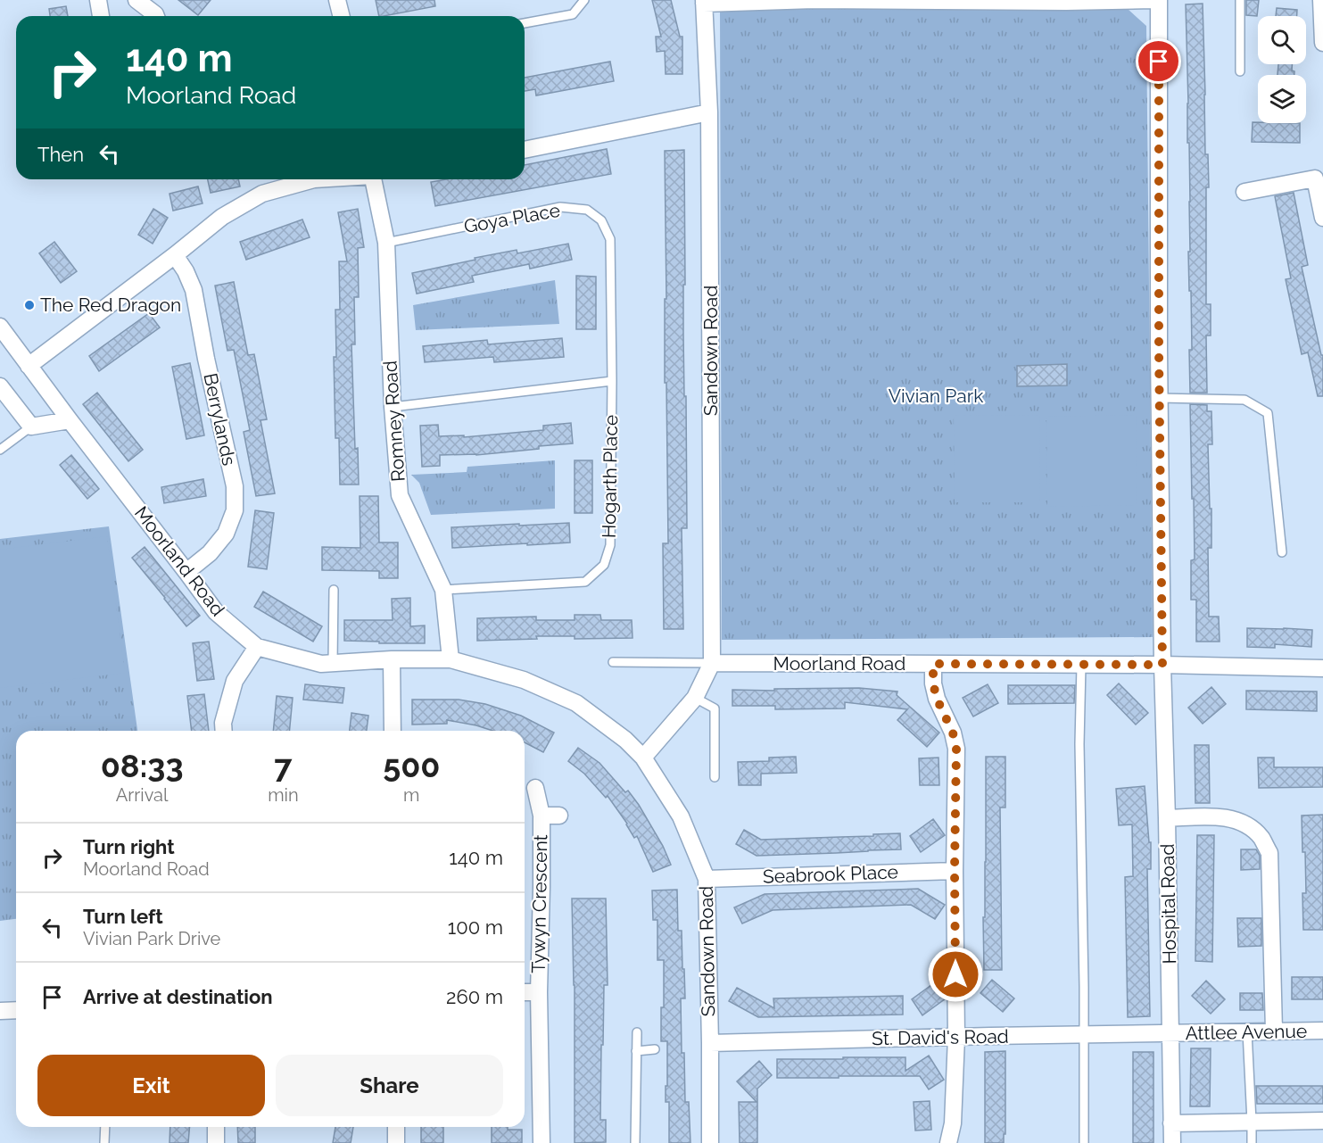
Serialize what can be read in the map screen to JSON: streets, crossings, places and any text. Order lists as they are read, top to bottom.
{
  "streets": {
    "street": [
      "Sandown Road",
      "Berrylands",
      "Romney Road",
      "Moorland Road",
      "Seabrook Place",
      "Tywyn Crescent",
      "Hospital Road",
      "Attlee Avenue",
      "St. David's Road"
    ],
    "lane": ["Goya Place", "Hogarth Place"]
  },
  "crossings": [
    ["Goya Place", "Romney Road"],
    ["Goya Place", "Hogarth Place"],
    ["Sandown Road", "Moorland Road"],
    ["Sandown Road", "Seabrook Place"],
    ["Sandown Road", "St. David's Road"],
    ["Berrylands", "Moorland Road"],
    ["Romney Road", "Hogarth Place"],
    ["Romney Road", "Moorland Road"],
    ["Moorland Road", "Hospital Road"],
    ["Hospital Road", "Attlee Avenue"],
    ["Hospital Road", "St. David's Road"],
    ["Attlee Avenue", "St. David's Road"]
  ],
  "parks": ["Vivian Park"],
  "places": ["The Red Dragon"],
  "page": {
    "turn": ["140 m", "Moorland Road"],
    "then": "Then",
    "eta": [
      "08:33",
      "Arrival",
      "7",
      "min",
      "500",
      "m"
    ],
    "list": [
      {
        "name": "Turn right",
        "note": "Moorland Road",
        "value": "140 m"
      },
      {
        "name": "Turn left",
        "note": "Vivian Park Drive",
        "value": "100 m"
      },
      {
        "name": "Arrive at destination",
        "value": "260 m"
      }
    ],
    "buttons": ["Exit", "Share"]
  }
}
